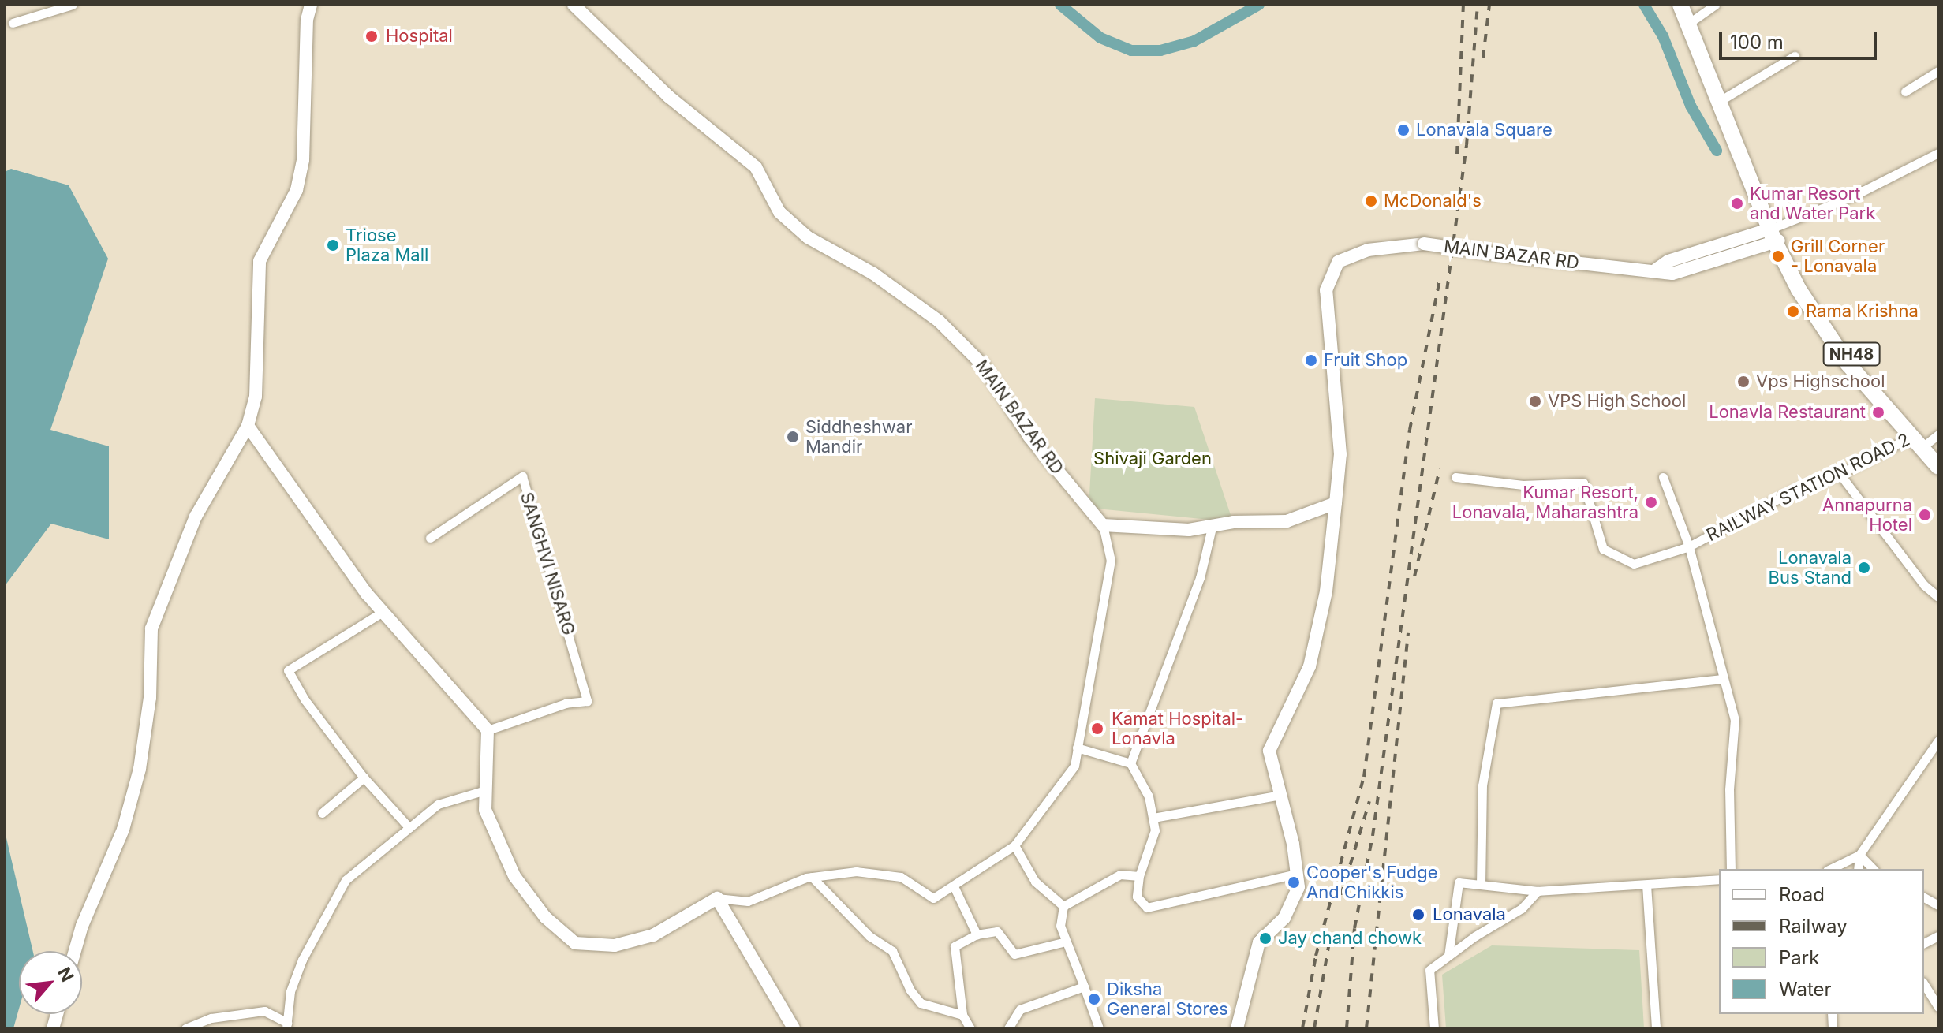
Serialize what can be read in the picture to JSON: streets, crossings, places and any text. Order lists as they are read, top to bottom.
{
  "streets": {
    "highway": ["NH48"],
    "main road": ["MAIN BAZAR RD"],
    "street": ["RAILWAY STATION ROAD 2", "SANGHVI NISARG"]
  },
  "crossings": [
    ["MAIN BAZAR RD", "NH48"],
    ["NH48", "RAILWAY STATION ROAD 2"]
  ],
  "parks": ["Shivaji Garden"],
  "places": [
    "Hospital",
    "Lonavala Square",
    "McDonald's",
    "Kumar Resort and Water Park",
    "Triose Plaza Mall",
    "Grill Corner - Lonavala",
    "Rama Krishna",
    "Fruit Shop",
    "Vps Highschool",
    "VPS High School",
    "Lonavla Restaurant",
    "Siddheshwar Mandir",
    "Kumar Resort, Lonavala, Maharashtra",
    "Annapurna Hotel",
    "Lonavala Bus Stand",
    "Kamat Hospital- Lonavla",
    "Cooper's Fudge And Chikkis",
    "Lonavala",
    "Jay chand chowk",
    "Diksha General Stores"
  ],
  "legend": [
    "Road",
    "Railway",
    "Park",
    "Water"
  ],
  "scale_bar": "100 m",
  "north": "top right"
}
